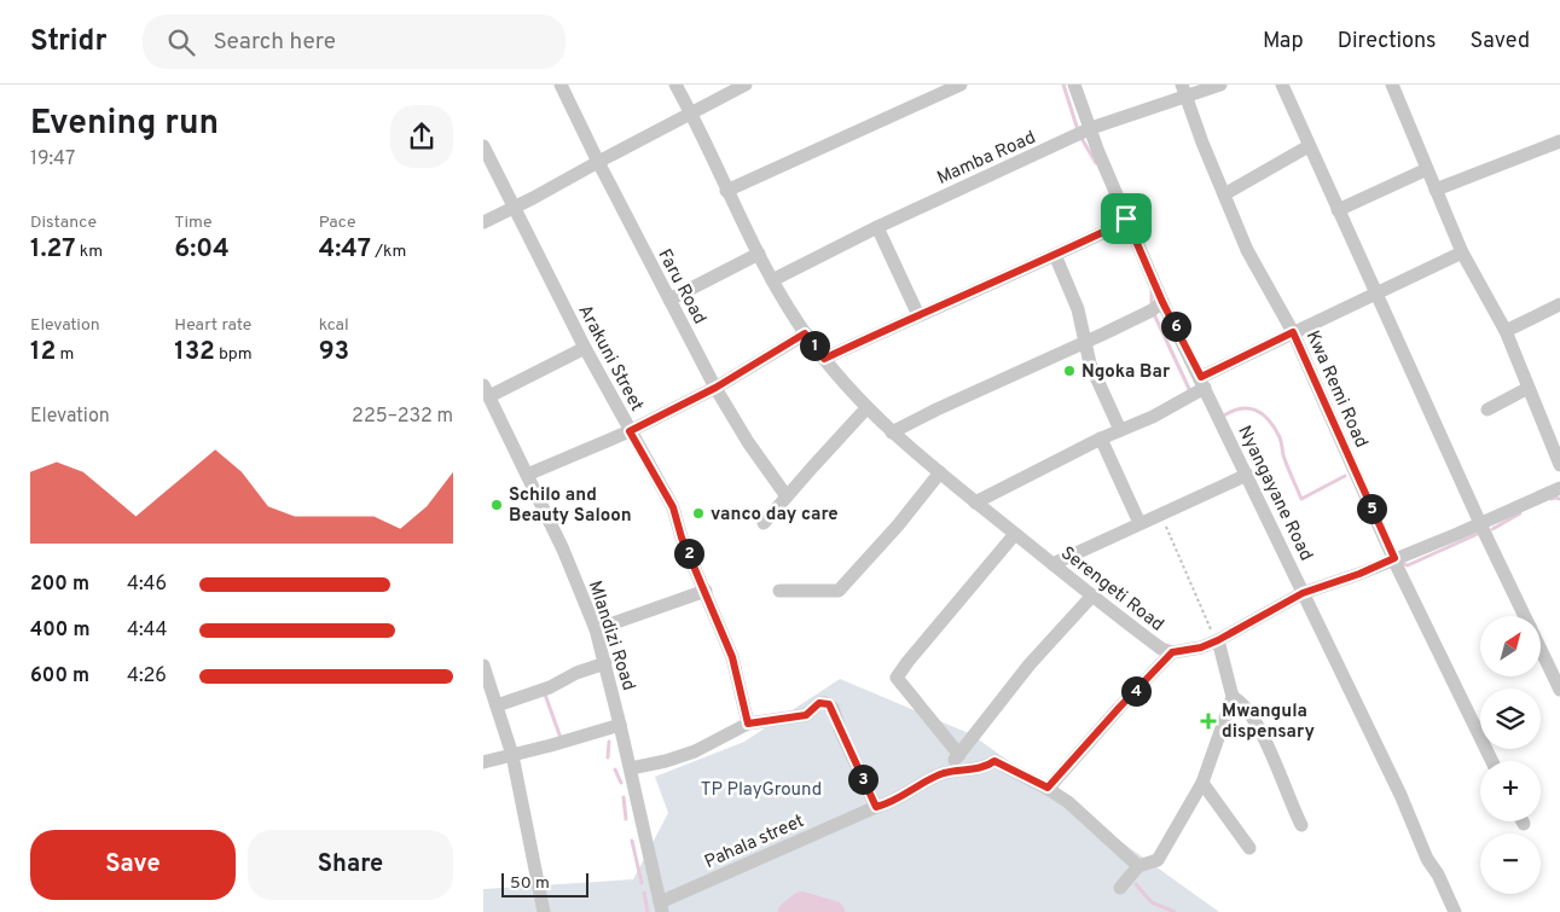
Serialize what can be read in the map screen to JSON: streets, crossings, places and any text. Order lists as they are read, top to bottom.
{
  "streets": {
    "street": [
      "Mamba Road",
      "Faru Road",
      "Arakuni Street",
      "Kwa Remi Road",
      "Nyangayane Road",
      "Serengeti Road",
      "Mlandizi Road",
      "Pahala street"
    ]
  },
  "crossings": [
    ["Mamba Road", "Kwa Remi Road"],
    ["Mamba Road", "Nyangayane Road"],
    ["Mamba Road", "Serengeti Road"],
    ["Kwa Remi Road", "Serengeti Road"],
    ["Nyangayane Road", "Serengeti Road"],
    ["Mlandizi Road", "Pahala street"]
  ],
  "parks": ["TP PlayGround"],
  "places": {
    "other": ["Ngoka Bar", "Schilo and Beauty Saloon", "vanco day care"],
    "health": ["Mwangula dispensary"]
  },
  "scale_bar": "50 m",
  "north": "top right",
  "page": {
    "header": "Stridr",
    "search": "Search here",
    "nav": ["Map", "Directions", "Saved"],
    "heading": ["Evening run", "19:47"],
    "stats": [
      ["Distance", "1.27 km"],
      ["Time", "6:04"],
      ["Pace", "4:47 /km"],
      ["Elevation", "12 m"],
      ["Heart rate", "132 bpm"],
      ["kcal", "93"]
    ],
    "pins": [
      "6",
      "1",
      "5",
      "2",
      "4",
      "3"
    ],
    "chart": ["Elevation", "225–232 m"],
    "list": [
      {
        "name": "200 m",
        "note": "4:46"
      },
      {
        "name": "400 m",
        "note": "4:44"
      },
      {
        "name": "600 m",
        "note": "4:26"
      }
    ],
    "map_buttons": ["+", "−"],
    "buttons": ["Save", "Share"],
    "scale": "50 m"
  }
}
